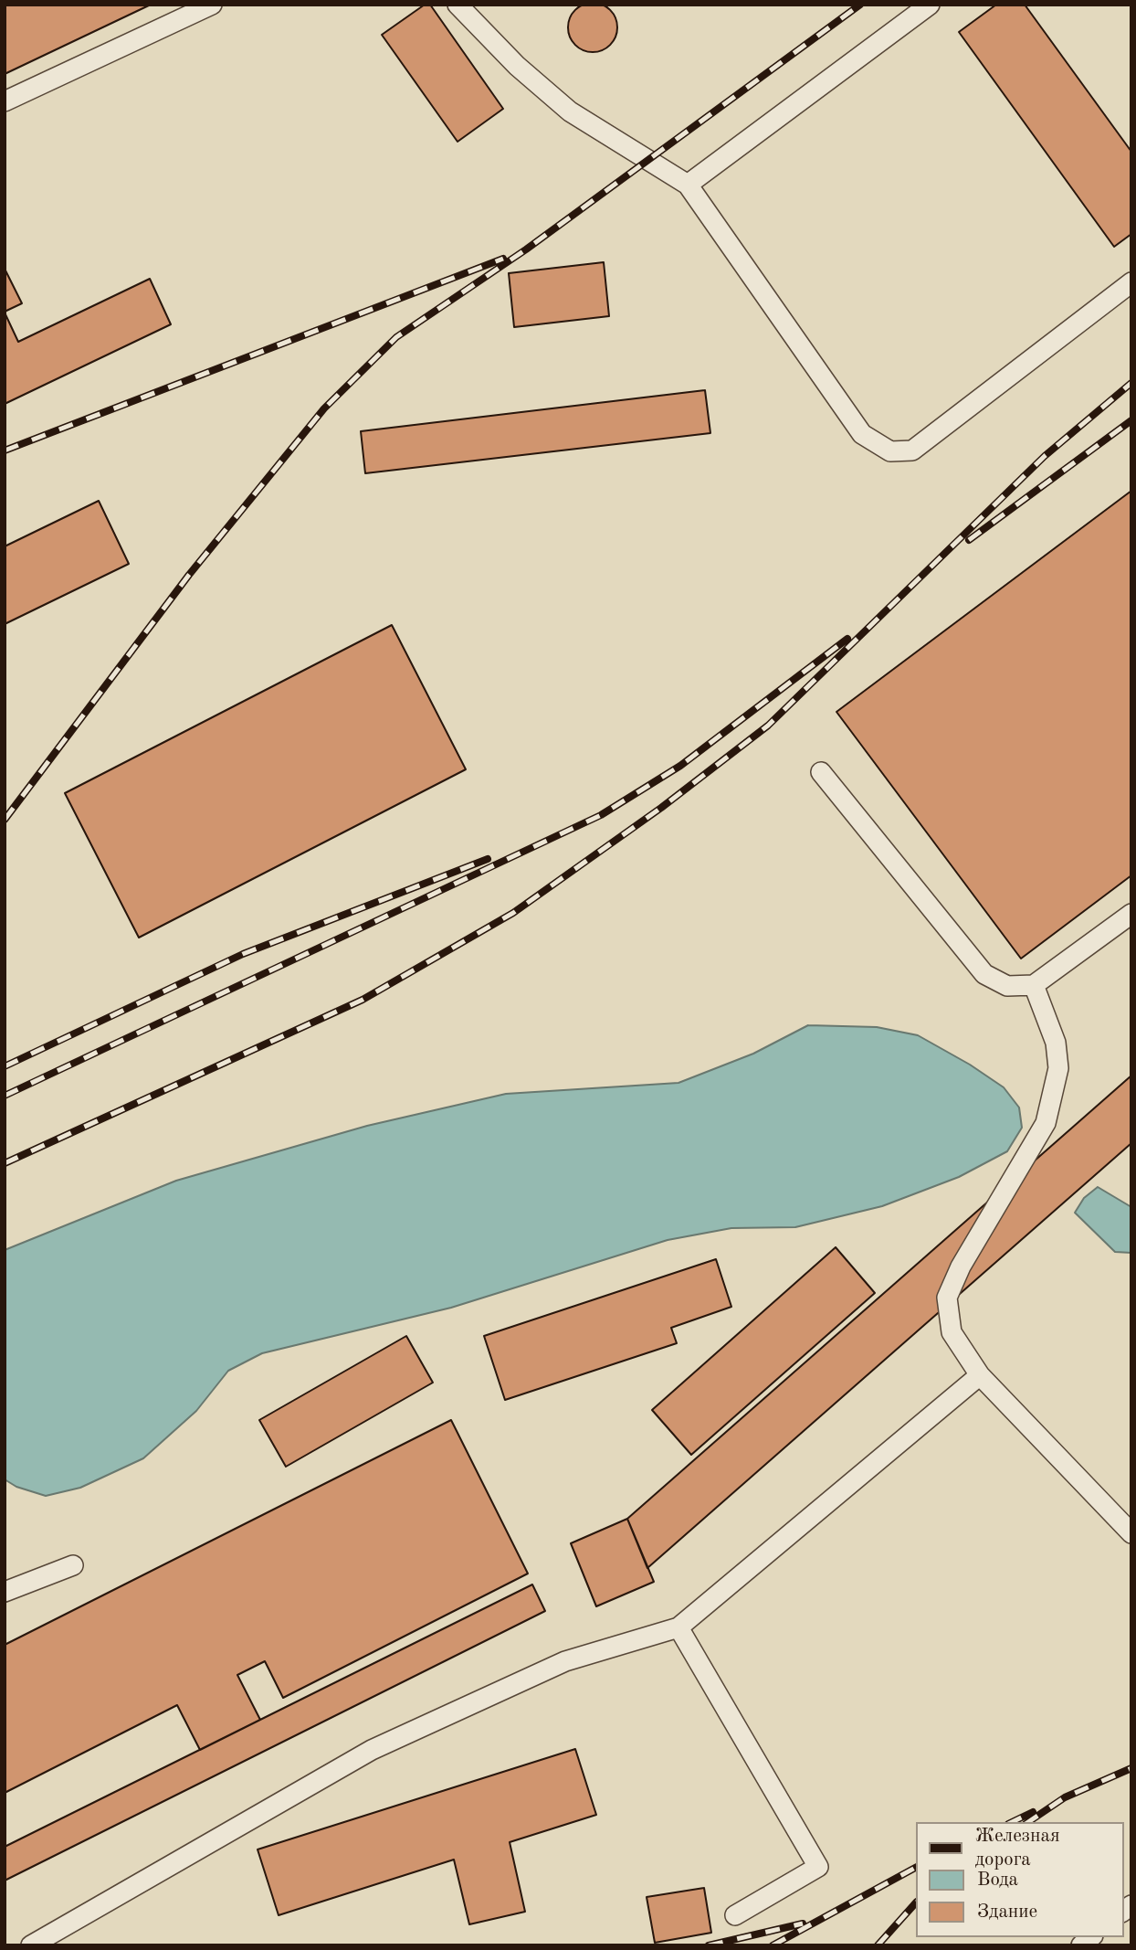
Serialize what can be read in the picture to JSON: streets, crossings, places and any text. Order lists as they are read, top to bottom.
{
  "legend": ["Железная дорога", "Вода", "Здание"]
}
